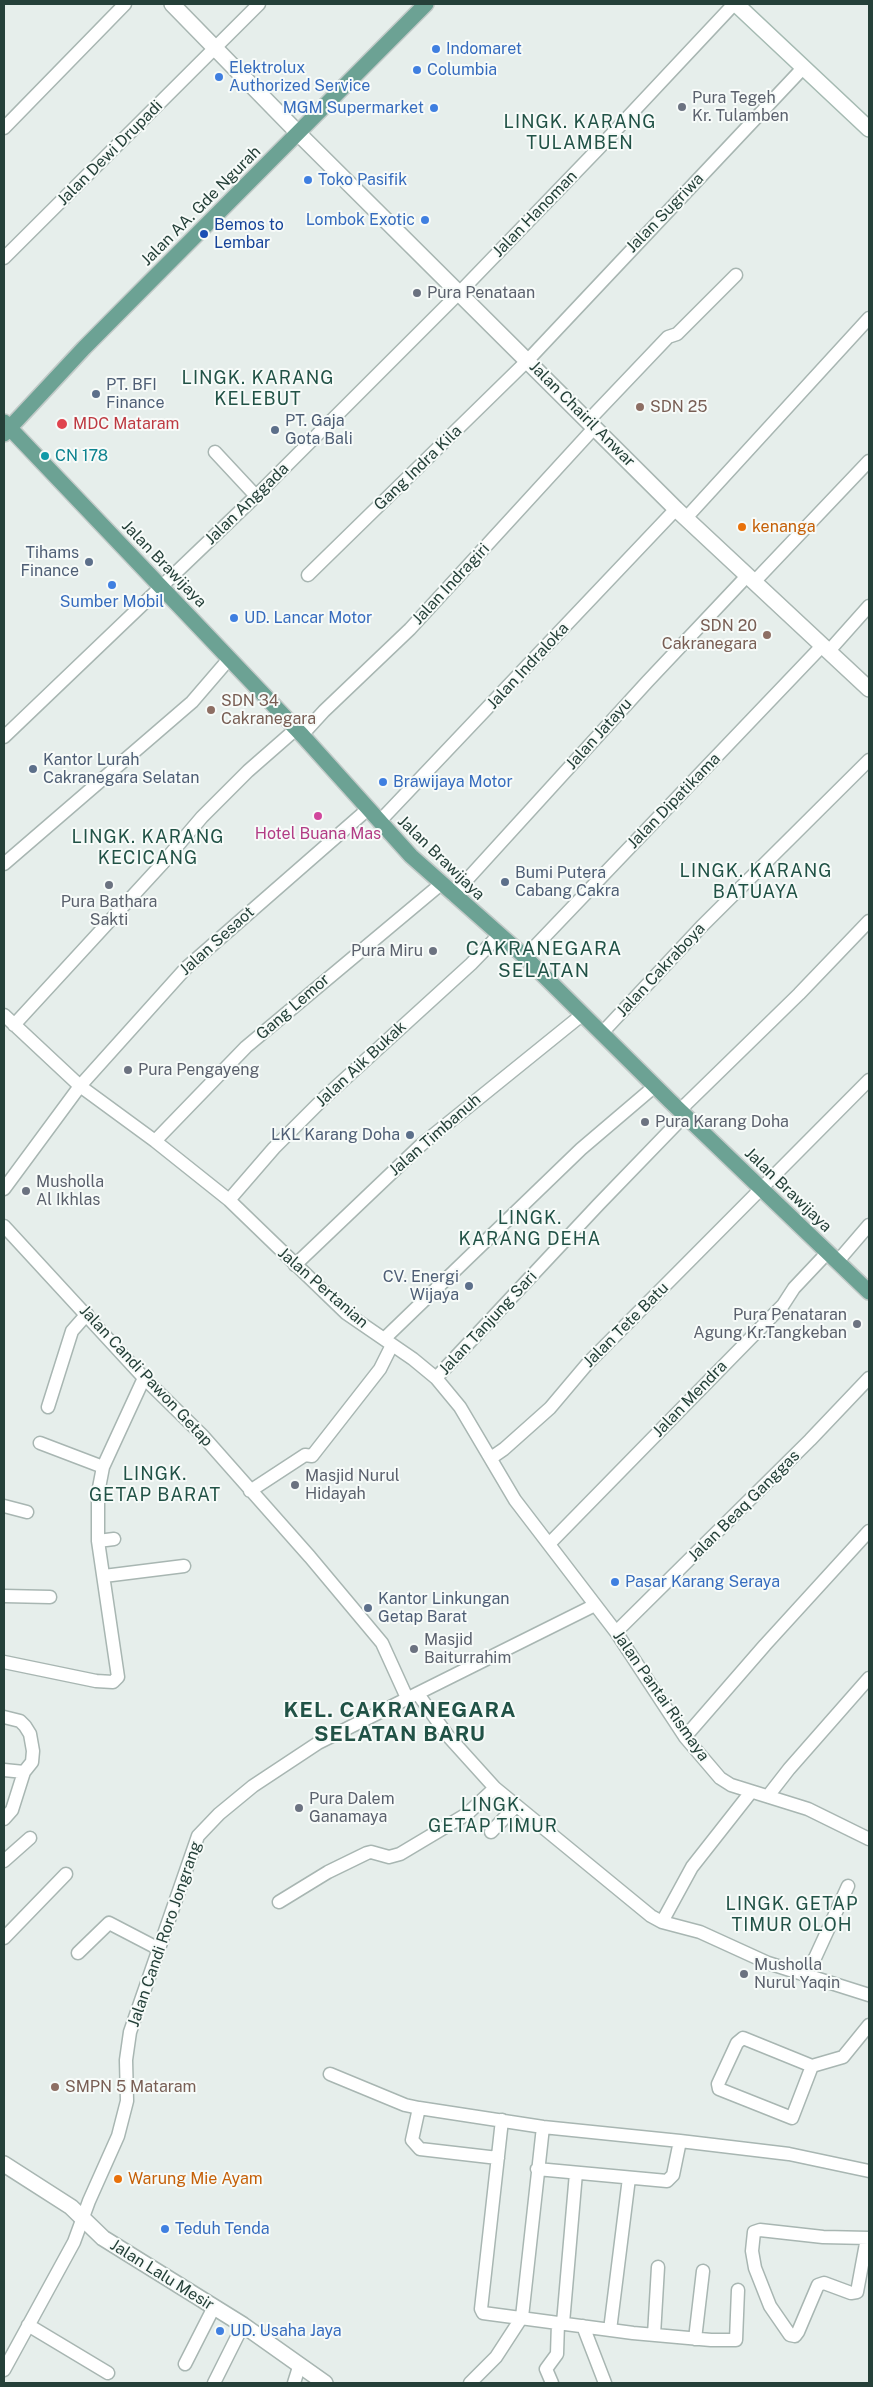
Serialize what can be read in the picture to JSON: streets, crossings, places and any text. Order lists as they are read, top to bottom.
{
  "streets": {
    "main road": ["Jalan AA. Gde Ngurah", "Jalan Brawijaya"],
    "street": [
      "Jalan Dewi Drupadi",
      "Jalan Sugriwa",
      "Jalan Hanoman",
      "Jalan Chairil Anwar",
      "Gang Indra Kila",
      "Jalan Anggada",
      "Jalan Indragiri",
      "Jalan Indraloka",
      "Jalan Jatayu",
      "Jalan Dipatikama",
      "Jalan Sesaot",
      "Jalan Cakraboya",
      "Gang Lemor",
      "Jalan Aik Bukak",
      "Jalan Timbanuh",
      "Jalan Pertanian",
      "Jalan Tanjung Sari",
      "Jalan Tete Batu",
      "Jalan Candi Pawon Getap",
      "Jalan Mendra",
      "Jalan Beaq Ganggas",
      "Jalan Pantai Rismaya",
      "Jalan Candi Roro Jongrang",
      "Jalan Lalu Mesir"
    ]
  },
  "crossings": [
    ["Jalan Dewi Drupadi", "Jalan Chairil Anwar"],
    ["Jalan AA. Gde Ngurah", "Jalan Chairil Anwar"],
    ["Jalan AA. Gde Ngurah", "Jalan Brawijaya"],
    ["Jalan Sugriwa", "Jalan Chairil Anwar"],
    ["Jalan Sugriwa", "Gang Indra Kila"],
    ["Jalan Hanoman", "Jalan Chairil Anwar"],
    ["Jalan Hanoman", "Jalan Anggada"],
    ["Jalan Chairil Anwar", "Gang Indra Kila"],
    ["Jalan Chairil Anwar", "Jalan Anggada"],
    ["Jalan Chairil Anwar", "Jalan Indragiri"],
    ["Jalan Chairil Anwar", "Jalan Indraloka"],
    ["Jalan Chairil Anwar", "Jalan Jatayu"],
    ["Jalan Chairil Anwar", "Jalan Dipatikama"],
    ["Jalan Anggada", "Jalan Brawijaya"],
    ["Jalan Brawijaya", "Jalan Indragiri"],
    ["Jalan Brawijaya", "Jalan Indraloka"],
    ["Jalan Brawijaya", "Jalan Jatayu"],
    ["Jalan Brawijaya", "Jalan Dipatikama"],
    ["Jalan Brawijaya", "Jalan Sesaot"],
    ["Jalan Brawijaya", "Jalan Cakraboya"],
    ["Jalan Brawijaya", "Gang Lemor"],
    ["Jalan Brawijaya", "Jalan Aik Bukak"],
    ["Jalan Brawijaya", "Jalan Timbanuh"],
    ["Jalan Brawijaya", "Jalan Tanjung Sari"],
    ["Jalan Brawijaya", "Jalan Tete Batu"],
    ["Jalan Brawijaya", "Jalan Mendra"],
    ["Jalan Indragiri", "Jalan Pertanian"],
    ["Jalan Sesaot", "Jalan Pertanian"],
    ["Gang Lemor", "Jalan Pertanian"],
    ["Jalan Aik Bukak", "Jalan Pertanian"],
    ["Jalan Timbanuh", "Jalan Pertanian"],
    ["Jalan Pertanian", "Jalan Tanjung Sari"],
    ["Jalan Pertanian", "Jalan Tete Batu"],
    ["Jalan Pertanian", "Jalan Mendra"],
    ["Jalan Pertanian", "Jalan Pantai Rismaya"],
    ["Jalan Pertanian", "Jalan Candi Roro Jongrang"],
    ["Jalan Candi Pawon Getap", "Jalan Candi Roro Jongrang"],
    ["Jalan Beaq Ganggas", "Jalan Pantai Rismaya"],
    ["Jalan Pantai Rismaya", "Jalan Candi Roro Jongrang"],
    ["Jalan Candi Roro Jongrang", "Jalan Lalu Mesir"]
  ],
  "districts": [
    "LINGK. KARANG TULAMBEN",
    "LINGK. KARANG KELEBUT",
    "LINGK. KARANG KECICANG",
    "LINGK. KARANG BATUAYA",
    "CAKRANEGARA SELATAN",
    "LINGK. KARANG DEHA",
    "LINGK. GETAP BARAT",
    "KEL. CAKRANEGARA SELATAN BARU",
    "LINGK. GETAP TIMUR",
    "LINGK. GETAP TIMUR OLOH"
  ],
  "places": [
    "Indomaret",
    "Columbia",
    "Elektrolux Authorized Service",
    "Pura Tegeh Kr. Tulamben",
    "MGM Supermarket",
    "Toko Pasifik",
    "Lombok Exotic",
    "Bemos to Lembar",
    "Pura Penataan",
    "PT. BFI Finance",
    "SDN 25",
    "MDC Mataram",
    "PT. Gaja Gota Bali",
    "CN 178",
    "kenanga",
    "Tihams Finance",
    "Sumber Mobil",
    "UD. Lancar Motor",
    "SDN 20 Cakranegara",
    "SDN 34 Cakranegara",
    "Kantor Lurah Cakranegara Selatan",
    "Brawijaya Motor",
    "Hotel Buana Mas",
    "Bumi Putera Cabang Cakra",
    "Pura Bathara Sakti",
    "Pura Miru",
    "Pura Pengayeng",
    "Pura Karang Doha",
    "LKL Karang Doha",
    "Musholla Al Ikhlas",
    "CV. Energi Wijaya",
    "Pura Penataran Agung Kr.Tangkeban",
    "Masjid Nurul Hidayah",
    "Pasar Karang Seraya",
    "Kantor Linkungan Getap Barat",
    "Masjid Baiturrahim",
    "Pura Dalem Ganamaya",
    "Musholla Nurul Yaqin",
    "SMPN 5 Mataram",
    "Warung Mie Ayam",
    "Teduh Tenda",
    "UD. Usaha Jaya"
  ]
}
